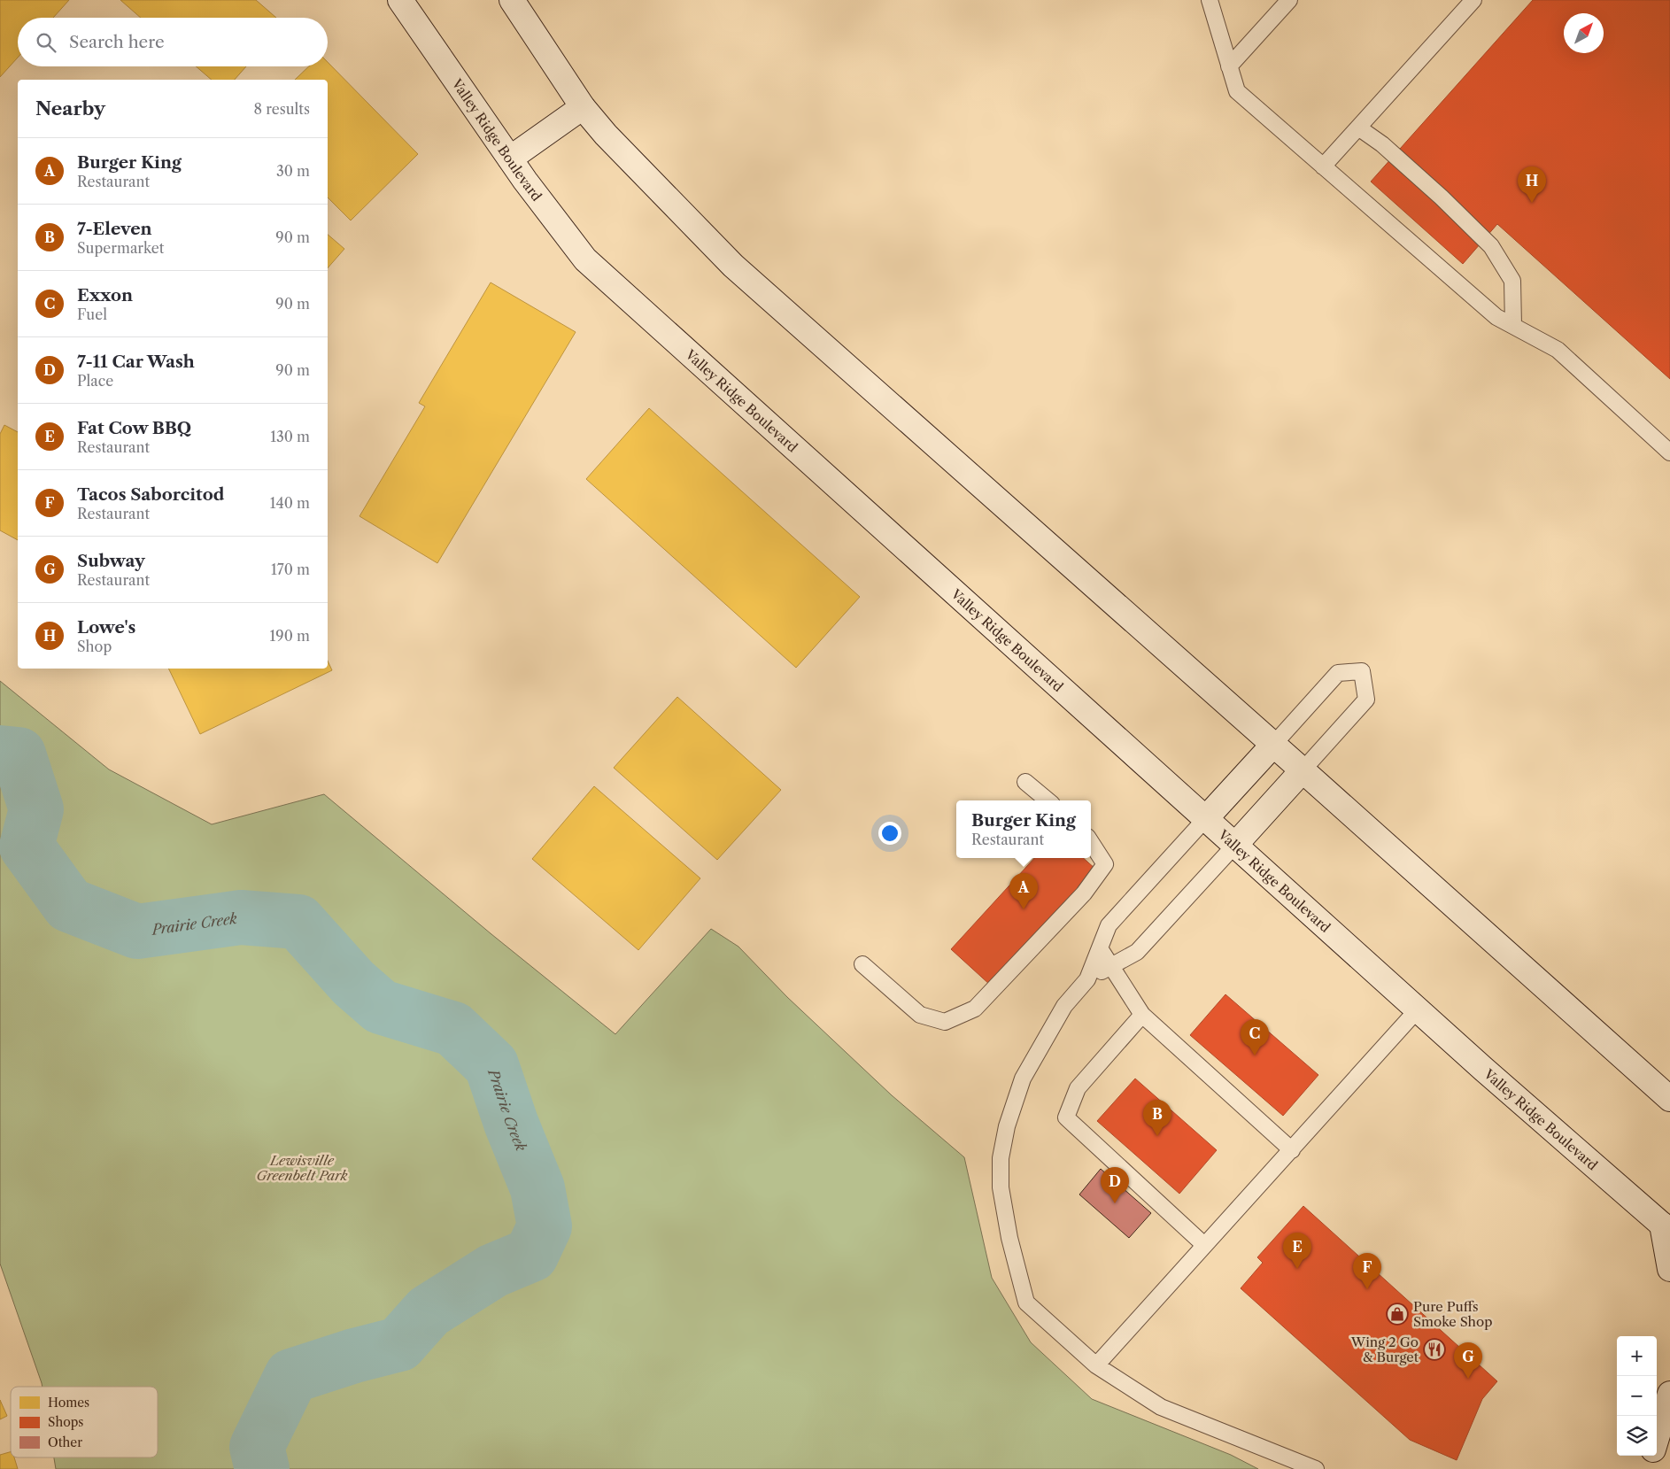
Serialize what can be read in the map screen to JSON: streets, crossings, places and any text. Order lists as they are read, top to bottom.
{
  "streets": {
    "main road": ["Valley Ridge Boulevard"]
  },
  "water": ["Prairie Creek"],
  "parks": ["Lewisville Greenbelt Park"],
  "places": {
    "shop": ["Pure Puffs Smoke Shop"],
    "restaurant": ["Wing 2 Go & Burget"]
  },
  "legend": ["Homes", "Shops", "Other"],
  "north": "top right",
  "page": {
    "search": "Search here",
    "heading": ["Nearby", "8 results"],
    "list": [
      {
        "mark": "A",
        "name": "Burger King",
        "note": "Restaurant",
        "value": "30 m"
      },
      {
        "mark": "B",
        "name": "7-Eleven",
        "note": "Supermarket",
        "value": "90 m"
      },
      {
        "mark": "C",
        "name": "Exxon",
        "note": "Fuel",
        "value": "90 m"
      },
      {
        "mark": "D",
        "name": "7-11 Car Wash",
        "note": "Place",
        "value": "90 m"
      },
      {
        "mark": "E",
        "name": "Fat Cow BBQ",
        "note": "Restaurant",
        "value": "130 m"
      },
      {
        "mark": "F",
        "name": "Tacos Saborcitod",
        "note": "Restaurant",
        "value": "140 m"
      },
      {
        "mark": "G",
        "name": "Subway",
        "note": "Restaurant",
        "value": "170 m"
      },
      {
        "mark": "H",
        "name": "Lowe's",
        "note": "Shop",
        "value": "190 m"
      }
    ],
    "pins": [
      "H",
      "A",
      "C",
      "B",
      "D",
      "E",
      "F",
      "G"
    ],
    "popup": ["Burger King", "Restaurant"],
    "map_buttons": ["+", "−"]
  }
}
